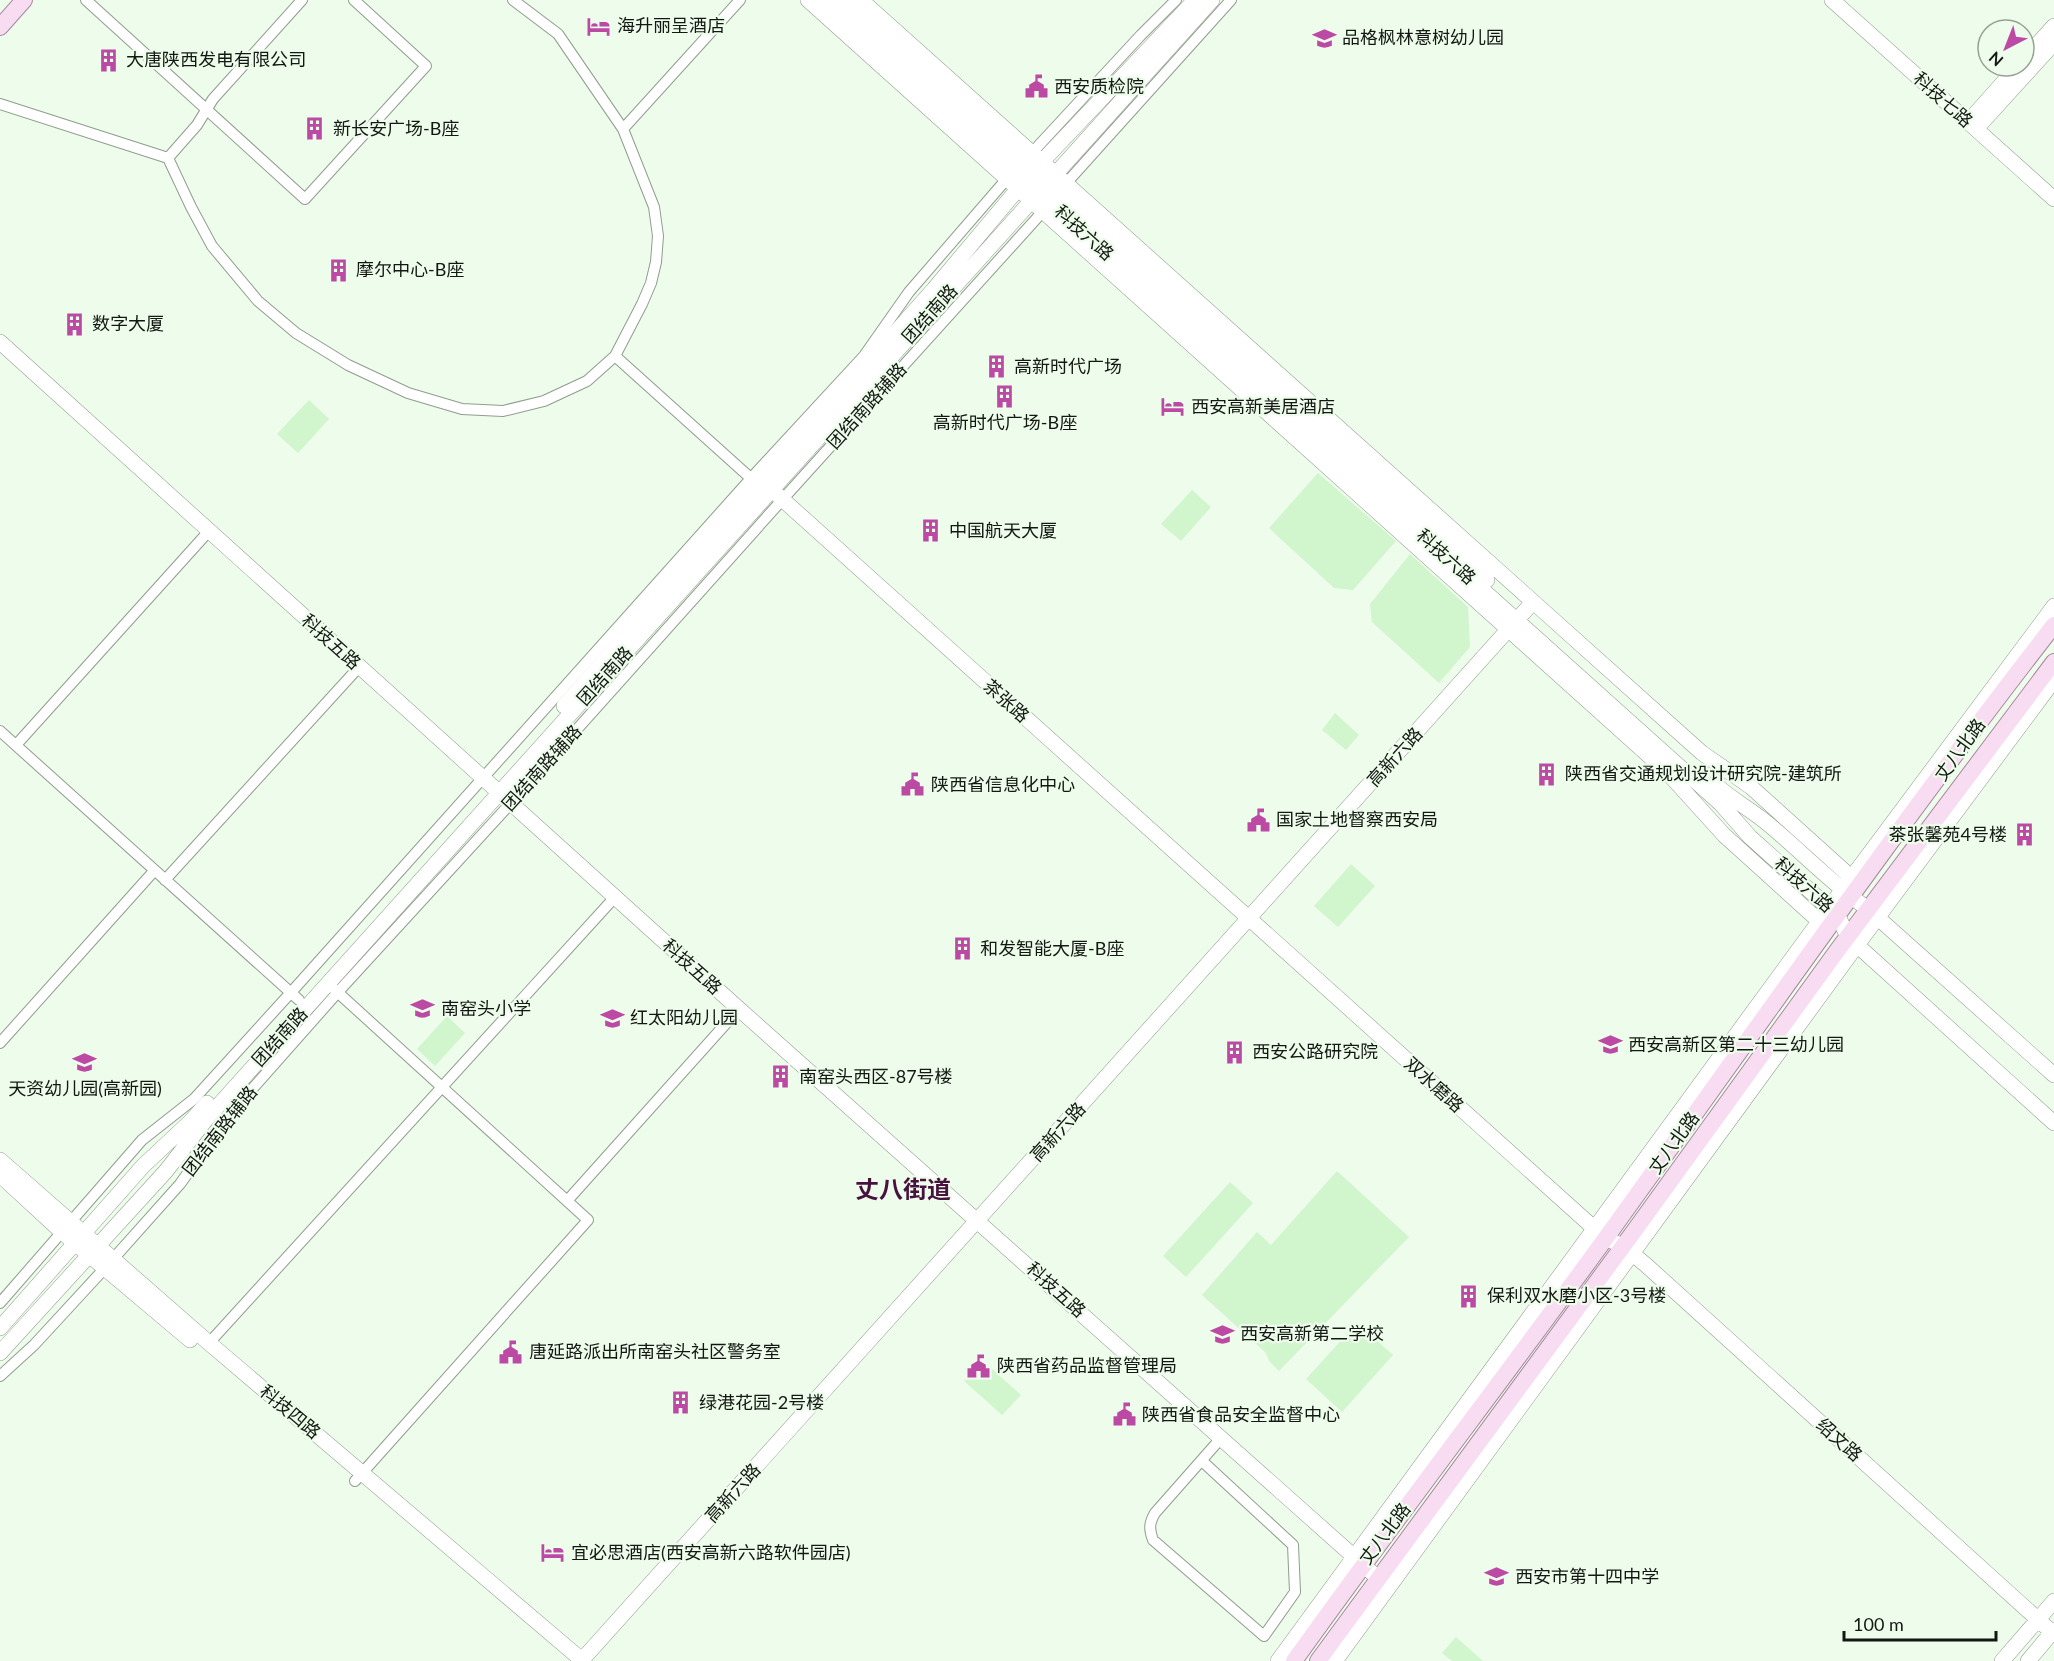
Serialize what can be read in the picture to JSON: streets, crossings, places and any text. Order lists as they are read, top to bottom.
{
  "streets": {
    "main road": [
      "科技七路",
      "科技六路",
      "团结南路",
      "科技五路",
      "茶张路",
      "丈八北路",
      "高新六路",
      "双水磨路",
      "科技四路",
      "绍文路"
    ],
    "street": ["团结南路辅路"]
  },
  "crossings": [
    ["科技六路", "团结南路"],
    ["科技六路", "丈八北路"],
    ["科技六路", "高新六路"],
    ["团结南路", "团结南路辅路"],
    ["团结南路", "科技五路"],
    ["团结南路", "茶张路"],
    ["团结南路", "科技四路"],
    ["团结南路辅路", "科技五路"],
    ["团结南路辅路", "茶张路"],
    ["团结南路辅路", "科技四路"],
    ["科技五路", "丈八北路"],
    ["科技五路", "高新六路"],
    ["茶张路", "高新六路"],
    ["茶张路", "双水磨路"],
    ["丈八北路", "双水磨路"],
    ["丈八北路", "绍文路"],
    ["高新六路", "双水磨路"],
    ["高新六路", "科技四路"],
    ["双水磨路", "绍文路"]
  ],
  "districts": ["丈八街道"],
  "places": {
    "hotel": ["海升丽呈酒店", "西安高新美居酒店", "宜必思酒店(西安高新六路软件园店)"],
    "school or university": [
      "品格枫林意树幼儿园",
      "南窑头小学",
      "红太阳幼儿园",
      "西安高新区第二十三幼儿园",
      "天资幼儿园(高新园)",
      "西安高新第二学校",
      "西安市第十四中学"
    ],
    "building": [
      "大唐陕西发电有限公司",
      "新长安广场-B座",
      "摩尔中心-B座",
      "数字大厦",
      "高新时代广场",
      "高新时代广场-B座",
      "中国航天大厦",
      "陕西省交通规划设计研究院-建筑所",
      "茶张馨苑4号楼",
      "和发智能大厦-B座",
      "西安公路研究院",
      "南窑头西区-87号楼",
      "保利双水磨小区-3号楼",
      "绿港花园-2号楼"
    ],
    "public building": [
      "西安质检院",
      "陕西省信息化中心",
      "国家土地督察西安局",
      "唐延路派出所南窑头社区警务室",
      "陕西省药品监督管理局",
      "陕西省食品安全监督中心"
    ]
  },
  "scale_bar": "100 m",
  "north": "bottom left"
}
